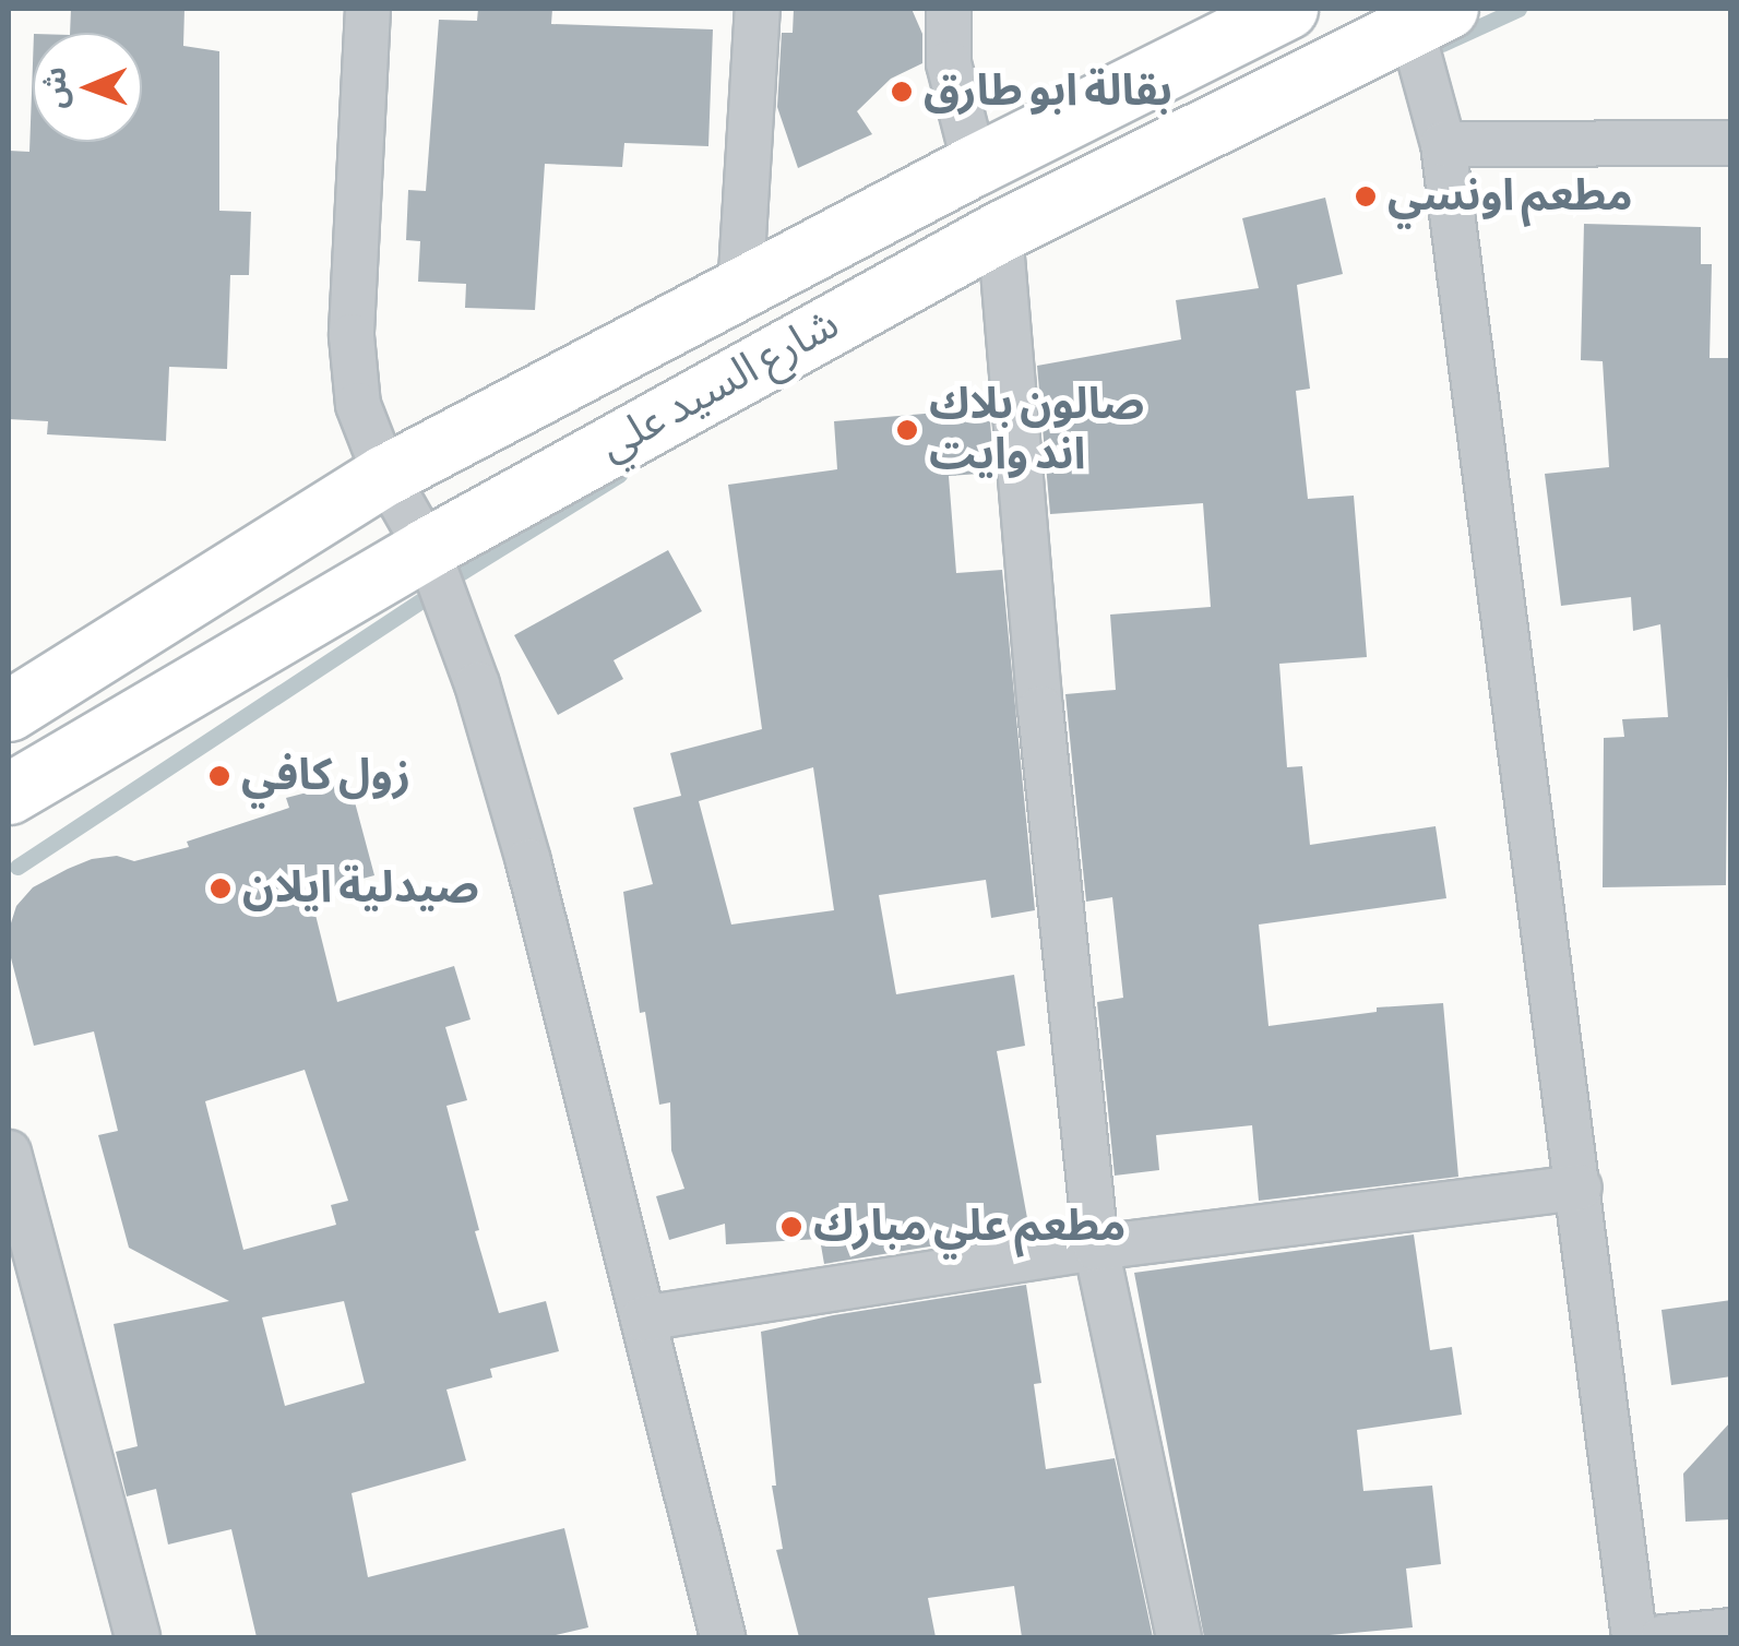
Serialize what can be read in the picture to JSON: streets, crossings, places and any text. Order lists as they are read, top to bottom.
{
  "streets": {
    "main road": ["شارع السيد علي"]
  },
  "places": [
    "بقالة ابو طارق",
    "مطعم اونسي",
    "صالون بلاك اند وايت",
    "زول كافي",
    "صيدلية ايلان",
    "مطعم علي مبارك"
  ],
  "north": "left"
}
